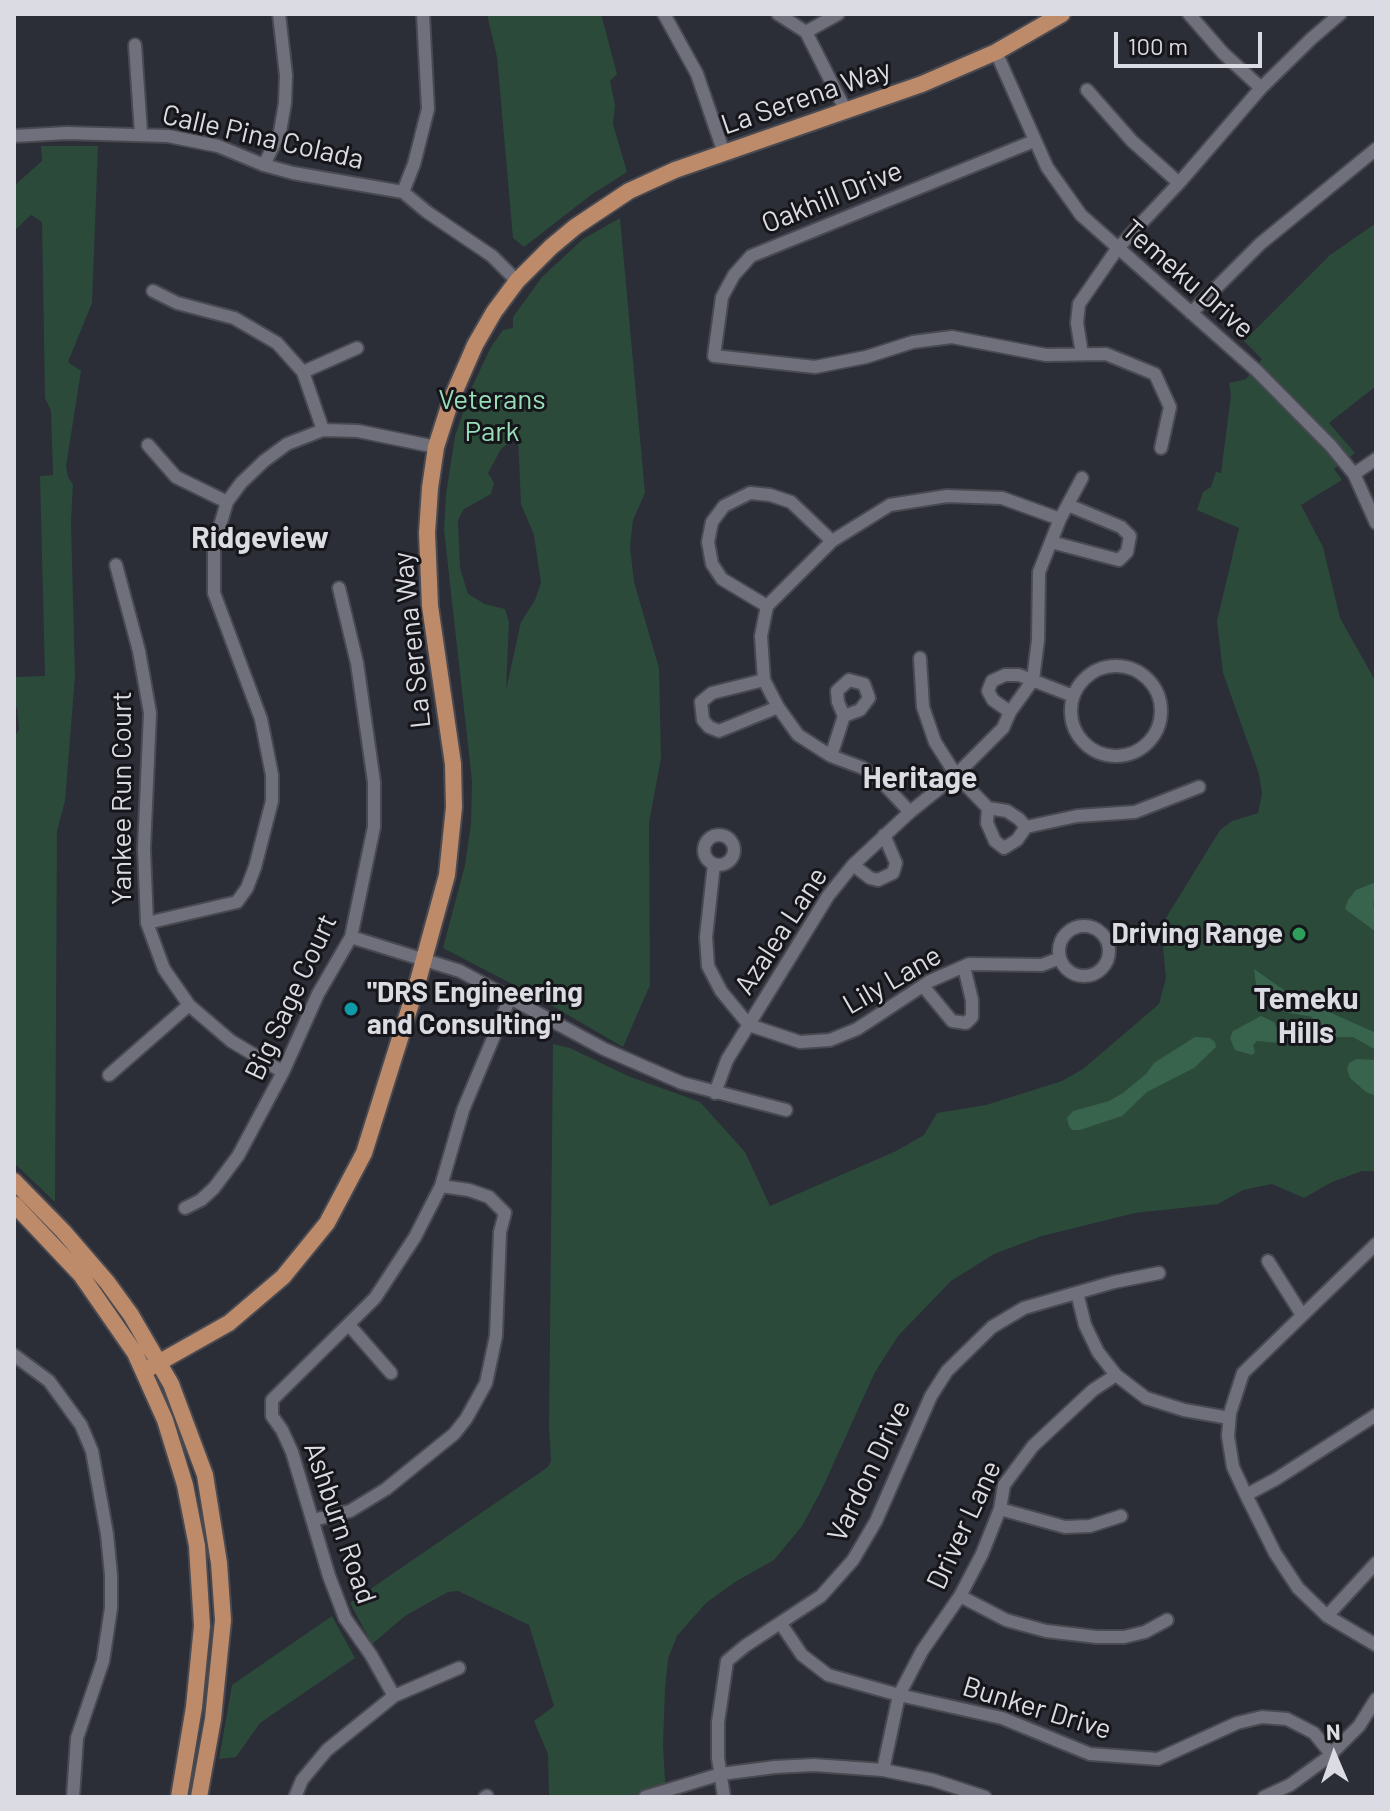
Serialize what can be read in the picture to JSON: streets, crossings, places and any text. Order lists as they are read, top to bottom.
{
  "streets": {
    "main road": ["La Serena Way"],
    "street": [
      "Calle Pina Colada",
      "Oakhill Drive",
      "Temeku Drive",
      "Yankee Run Court",
      "Azalea Lane",
      "Lily Lane",
      "Big Sage Court",
      "Vardon Drive",
      "Ashburn Road",
      "Driver Lane",
      "Bunker Drive"
    ]
  },
  "crossings": [
    ["La Serena Way", "Calle Pina Colada"],
    ["La Serena Way", "Temeku Drive"],
    ["Oakhill Drive", "Temeku Drive"],
    ["Yankee Run Court", "Big Sage Court"],
    ["Azalea Lane", "Lily Lane"],
    ["Vardon Drive", "Bunker Drive"],
    ["Driver Lane", "Bunker Drive"]
  ],
  "districts": ["Ridgeview", "Heritage", "Temeku Hills"],
  "parks": ["Veterans Park"],
  "places": ["Driving Range", "\"DRS Engineering and Consulting\""],
  "scale_bar": "100 m",
  "north": "top"
}
